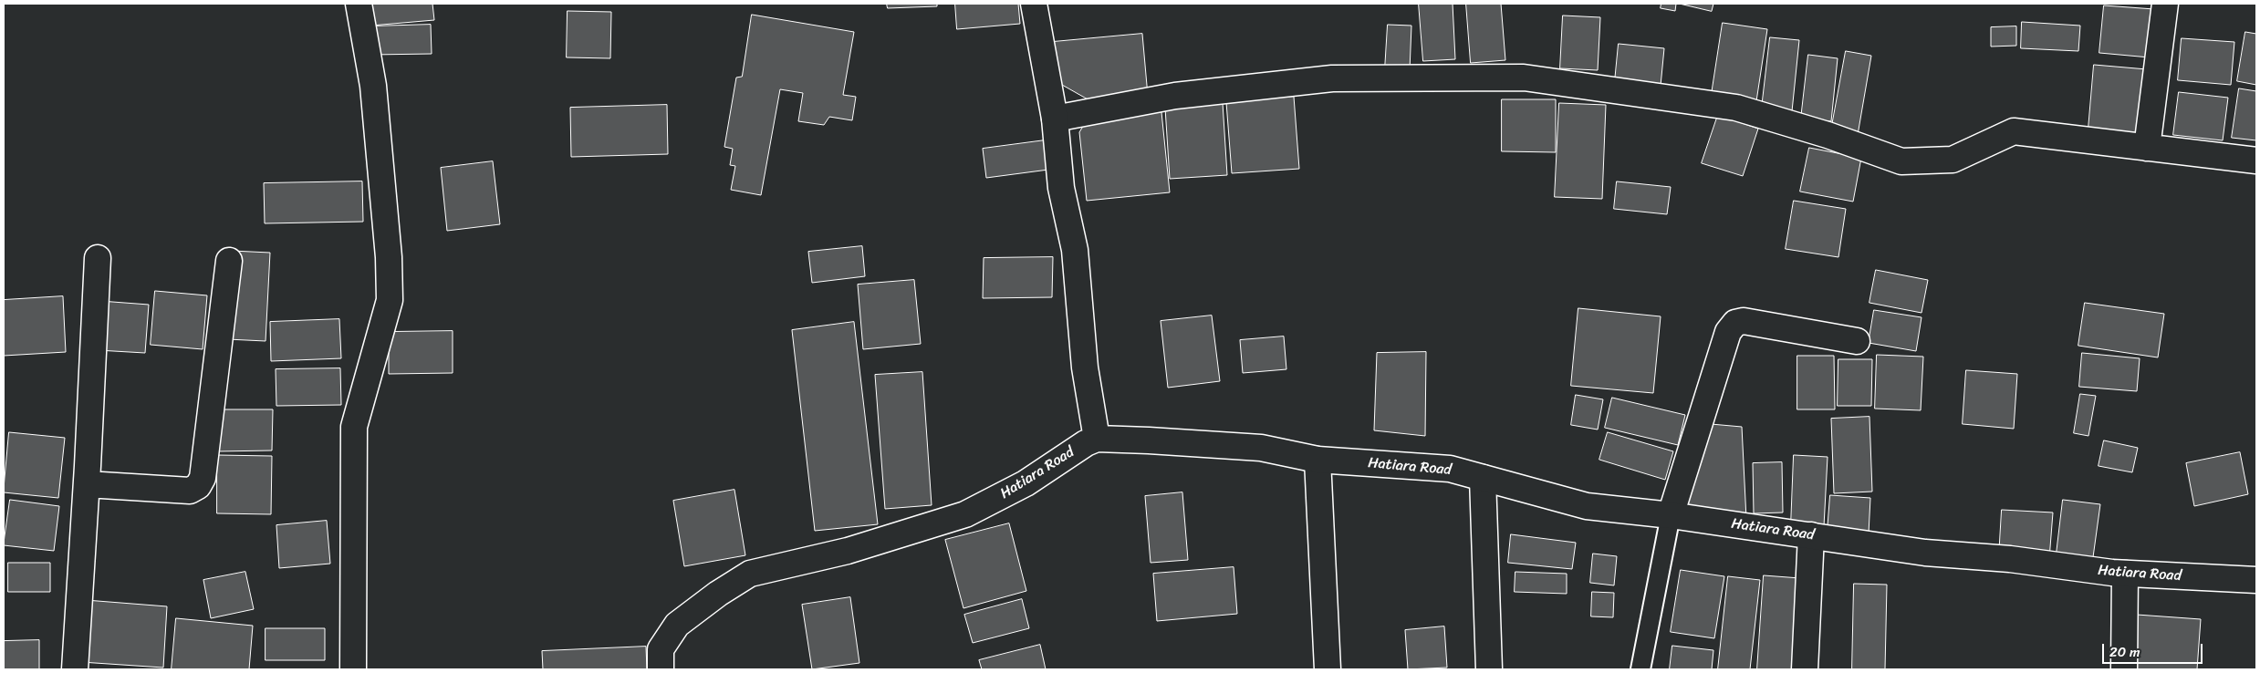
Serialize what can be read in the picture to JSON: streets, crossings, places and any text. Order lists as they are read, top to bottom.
{
  "streets": {
    "street": ["Hatiara Road"]
  },
  "scale_bar": "20 m"
}
